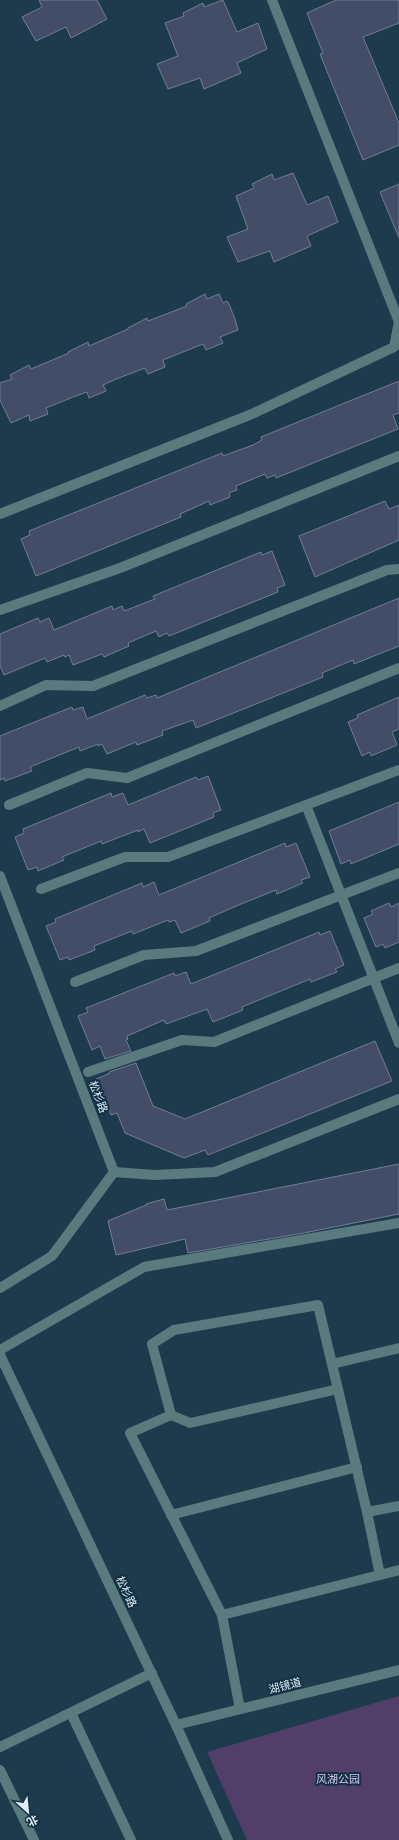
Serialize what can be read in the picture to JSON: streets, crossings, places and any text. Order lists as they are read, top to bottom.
{
  "streets": {
    "street": ["松杉路", "湖镜道"]
  },
  "crossings": [
    ["松杉路", "湖镜道"]
  ],
  "parks": ["风湖公园"],
  "north": "bottom right"
}
